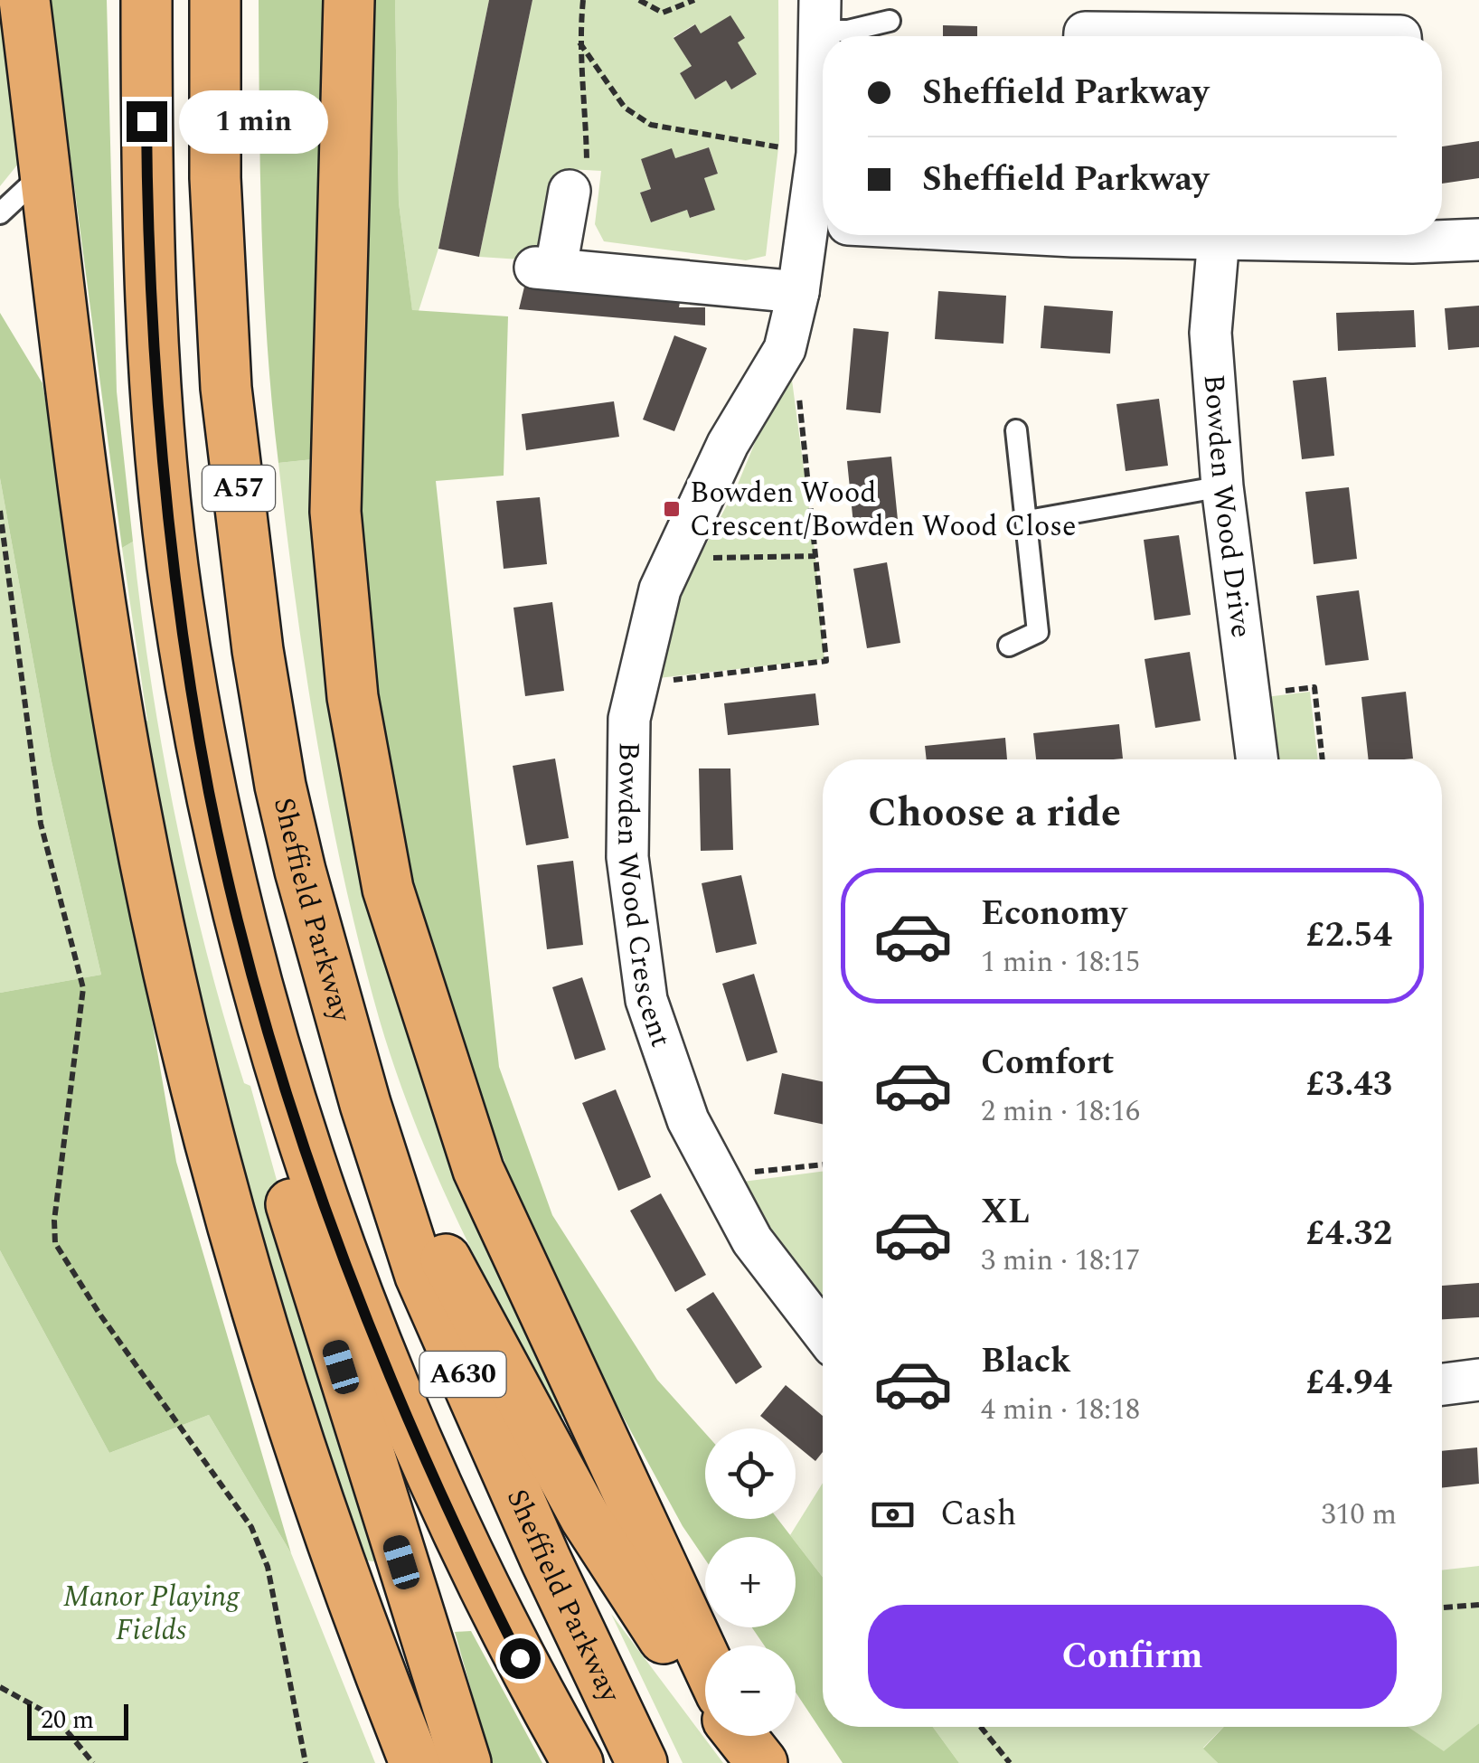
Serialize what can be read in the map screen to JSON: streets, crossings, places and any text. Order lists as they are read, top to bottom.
{
  "streets": {
    "highway": ["A57", "Sheffield Parkway", "A630"],
    "street": ["Bowden Wood Drive", "Bowden Wood Crescent"]
  },
  "crossings": [
    ["A57", "Sheffield Parkway"]
  ],
  "parks": ["Manor Playing Fields"],
  "places": {
    "transit": ["Bowden Wood Crescent/Bowden Wood Close"]
  },
  "scale_bar": "20 m",
  "page": {
    "banner": ["Sheffield Parkway", "Sheffield Parkway"],
    "bubble": "1 min",
    "heading": "Choose a ride",
    "list": [
      {
        "name": "Economy",
        "note": "1 min · 18:15",
        "value": "£2.54"
      },
      {
        "name": "Comfort",
        "note": "2 min · 18:16",
        "value": "£3.43"
      },
      {
        "name": "XL",
        "note": "3 min · 18:17",
        "value": "£4.32"
      },
      {
        "name": "Black",
        "note": "4 min · 18:18",
        "value": "£4.94"
      }
    ],
    "map_buttons": ["+", "−"],
    "pay": ["Cash", "310 m"],
    "buttons": "Confirm",
    "scale": "20 m"
  }
}
